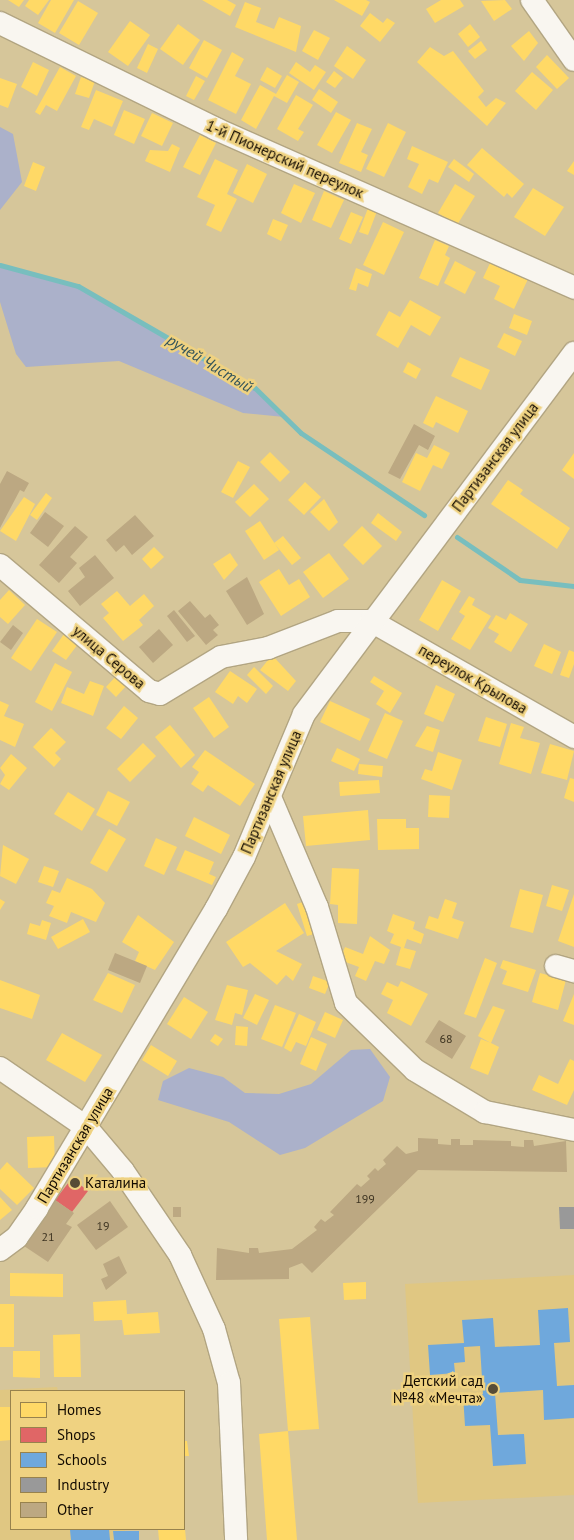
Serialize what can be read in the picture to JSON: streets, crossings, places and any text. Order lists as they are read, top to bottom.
{
  "streets": {
    "street": [
      "1-й Пионерский переулок",
      "Партизанская улица",
      "улица Серова",
      "переулок Крылова"
    ]
  },
  "crossings": [
    ["Партизанская улица", "улица Серова"],
    ["Партизанская улица", "переулок Крылова"],
    ["улица Серова", "переулок Крылова"]
  ],
  "water": ["ручей Чистый"],
  "places": ["Каталина", "Детский сад №48 «Мечта»"],
  "house_numbers": [
    "68",
    "199",
    "19",
    "21"
  ],
  "legend": [
    "Homes",
    "Shops",
    "Schools",
    "Industry",
    "Other"
  ]
}
